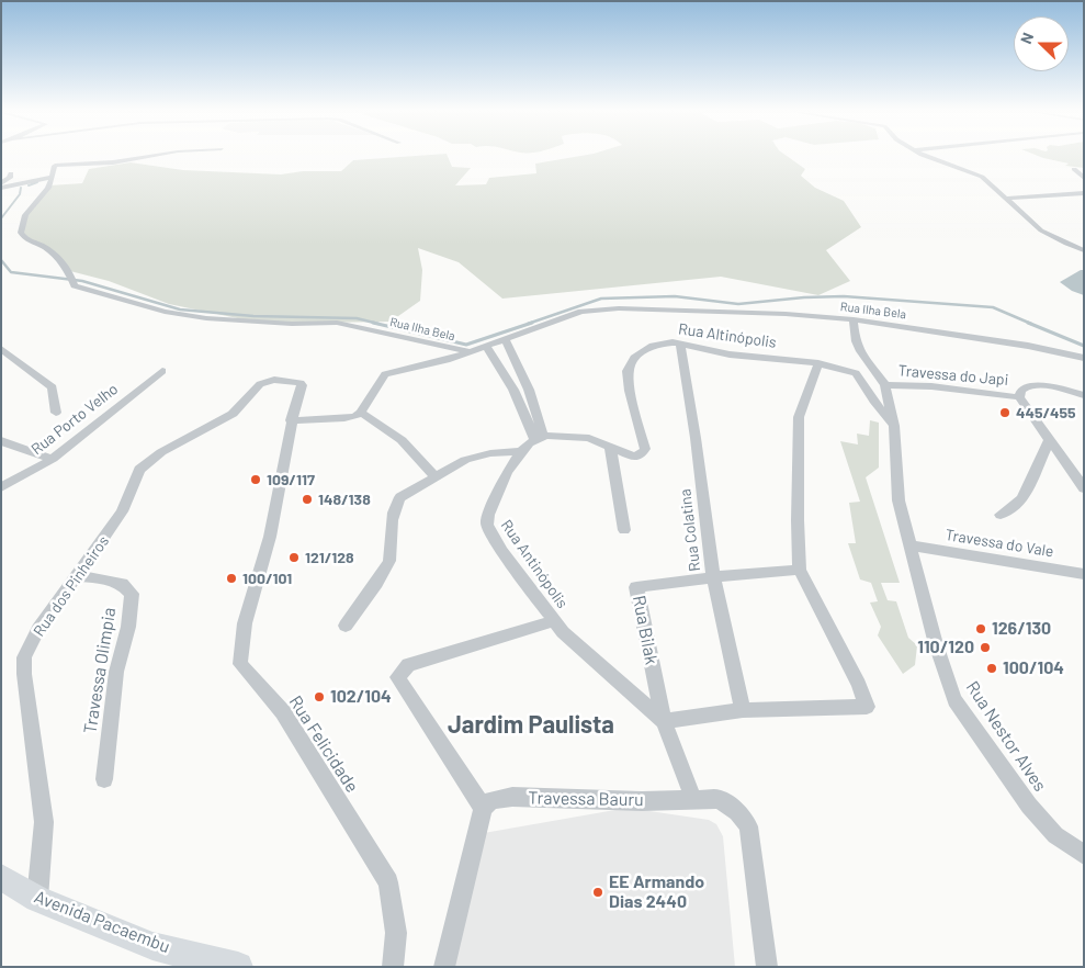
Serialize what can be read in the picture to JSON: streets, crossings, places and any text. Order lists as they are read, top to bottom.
{
  "streets": {
    "main road": ["Avenida Pacaembu"],
    "street": [
      "Rua Ilha Bela",
      "Rua Altinópolis",
      "Travessa do Japi",
      "Rua Porto Velho",
      "Rua Colatina",
      "Travessa do Vale",
      "Rua Antinópolis",
      "Rua dos Pinheiros",
      "Rua Bilak",
      "Travessa Olimpia",
      "Rua Nestor Alves",
      "Rua Felicidade",
      "Travessa Bauru"
    ]
  },
  "crossings": [
    ["Rua Ilha Bela", "Rua Nestor Alves"],
    ["Rua Altinópolis", "Rua Colatina"],
    ["Rua Altinópolis", "Rua Nestor Alves"],
    ["Travessa do Japi", "Rua Nestor Alves"],
    ["Rua Colatina", "Rua Bilak"],
    ["Travessa do Vale", "Rua Nestor Alves"],
    ["Rua Antinópolis", "Rua Bilak"],
    ["Rua dos Pinheiros", "Travessa Olimpia"],
    ["Rua dos Pinheiros", "Rua Felicidade"],
    ["Rua dos Pinheiros", "Avenida Pacaembu"],
    ["Rua Bilak", "Travessa Bauru"]
  ],
  "districts": ["Jardim Paulista"],
  "places": [
    "445/455",
    "109/117",
    "148/138",
    "121/128",
    "100/101",
    "126/130",
    "110/120",
    "100/104",
    "102/104",
    "EE Armando Dias 2440"
  ],
  "north": "left"
}
